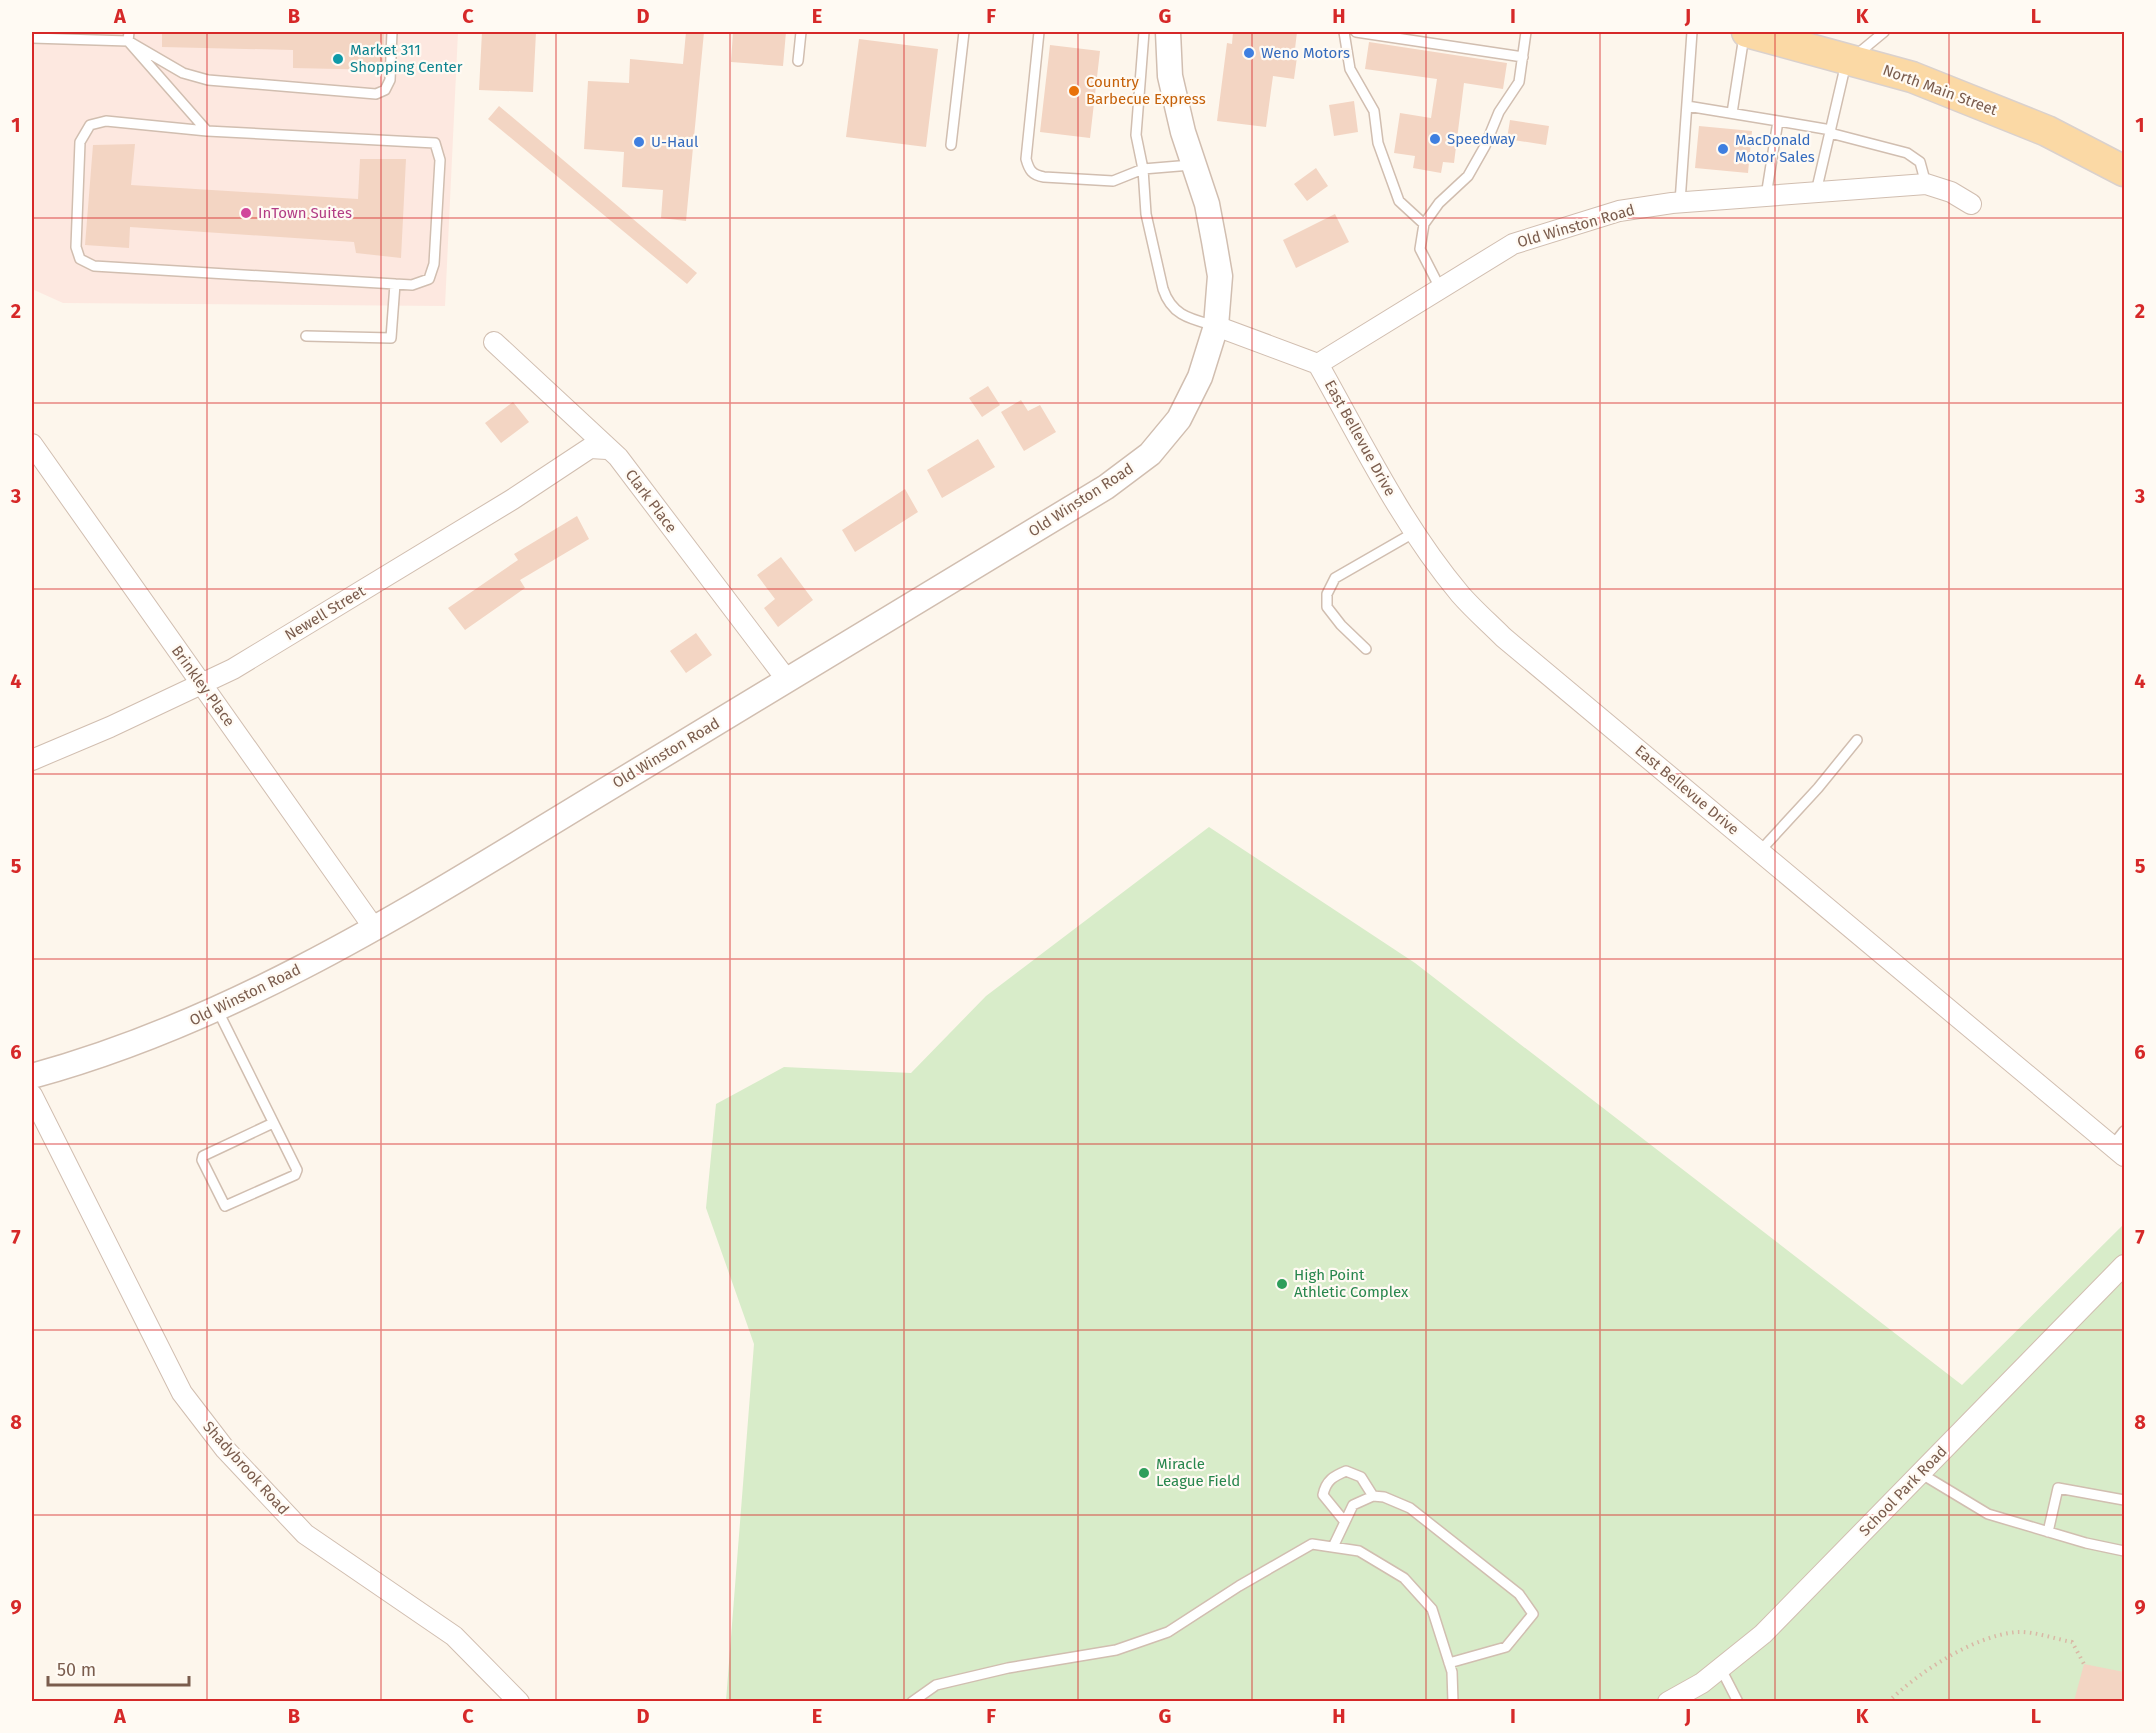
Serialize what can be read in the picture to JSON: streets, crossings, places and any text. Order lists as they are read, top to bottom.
{
  "streets": {
    "main road": ["North Main Street"],
    "street": [
      "Old Winston Road",
      "East Bellevue Drive",
      "Clark Place",
      "Newell Street",
      "Brinkley Place",
      "Shadybrook Road",
      "School Park Road"
    ]
  },
  "crossings": [
    ["Old Winston Road", "East Bellevue Drive"],
    ["Old Winston Road", "Clark Place"],
    ["Old Winston Road", "Brinkley Place"],
    ["Clark Place", "Newell Street"],
    ["Newell Street", "Brinkley Place"]
  ],
  "places": [
    "Weno Motors",
    "Market 311 Shopping Center",
    "Country Barbecue Express",
    "Speedway",
    "U-Haul",
    "MacDonald Motor Sales",
    "InTown Suites",
    "High Point Athletic Complex",
    "Miracle League Field"
  ],
  "scale_bar": "50 m",
  "grid": {
    "columns": [
      "A",
      "B",
      "C",
      "D",
      "E",
      "F",
      "G",
      "H",
      "I",
      "J",
      "K",
      "L"
    ],
    "rows": [
      "1",
      "2",
      "3",
      "4",
      "5",
      "6",
      "7",
      "8",
      "9"
    ]
  }
}
